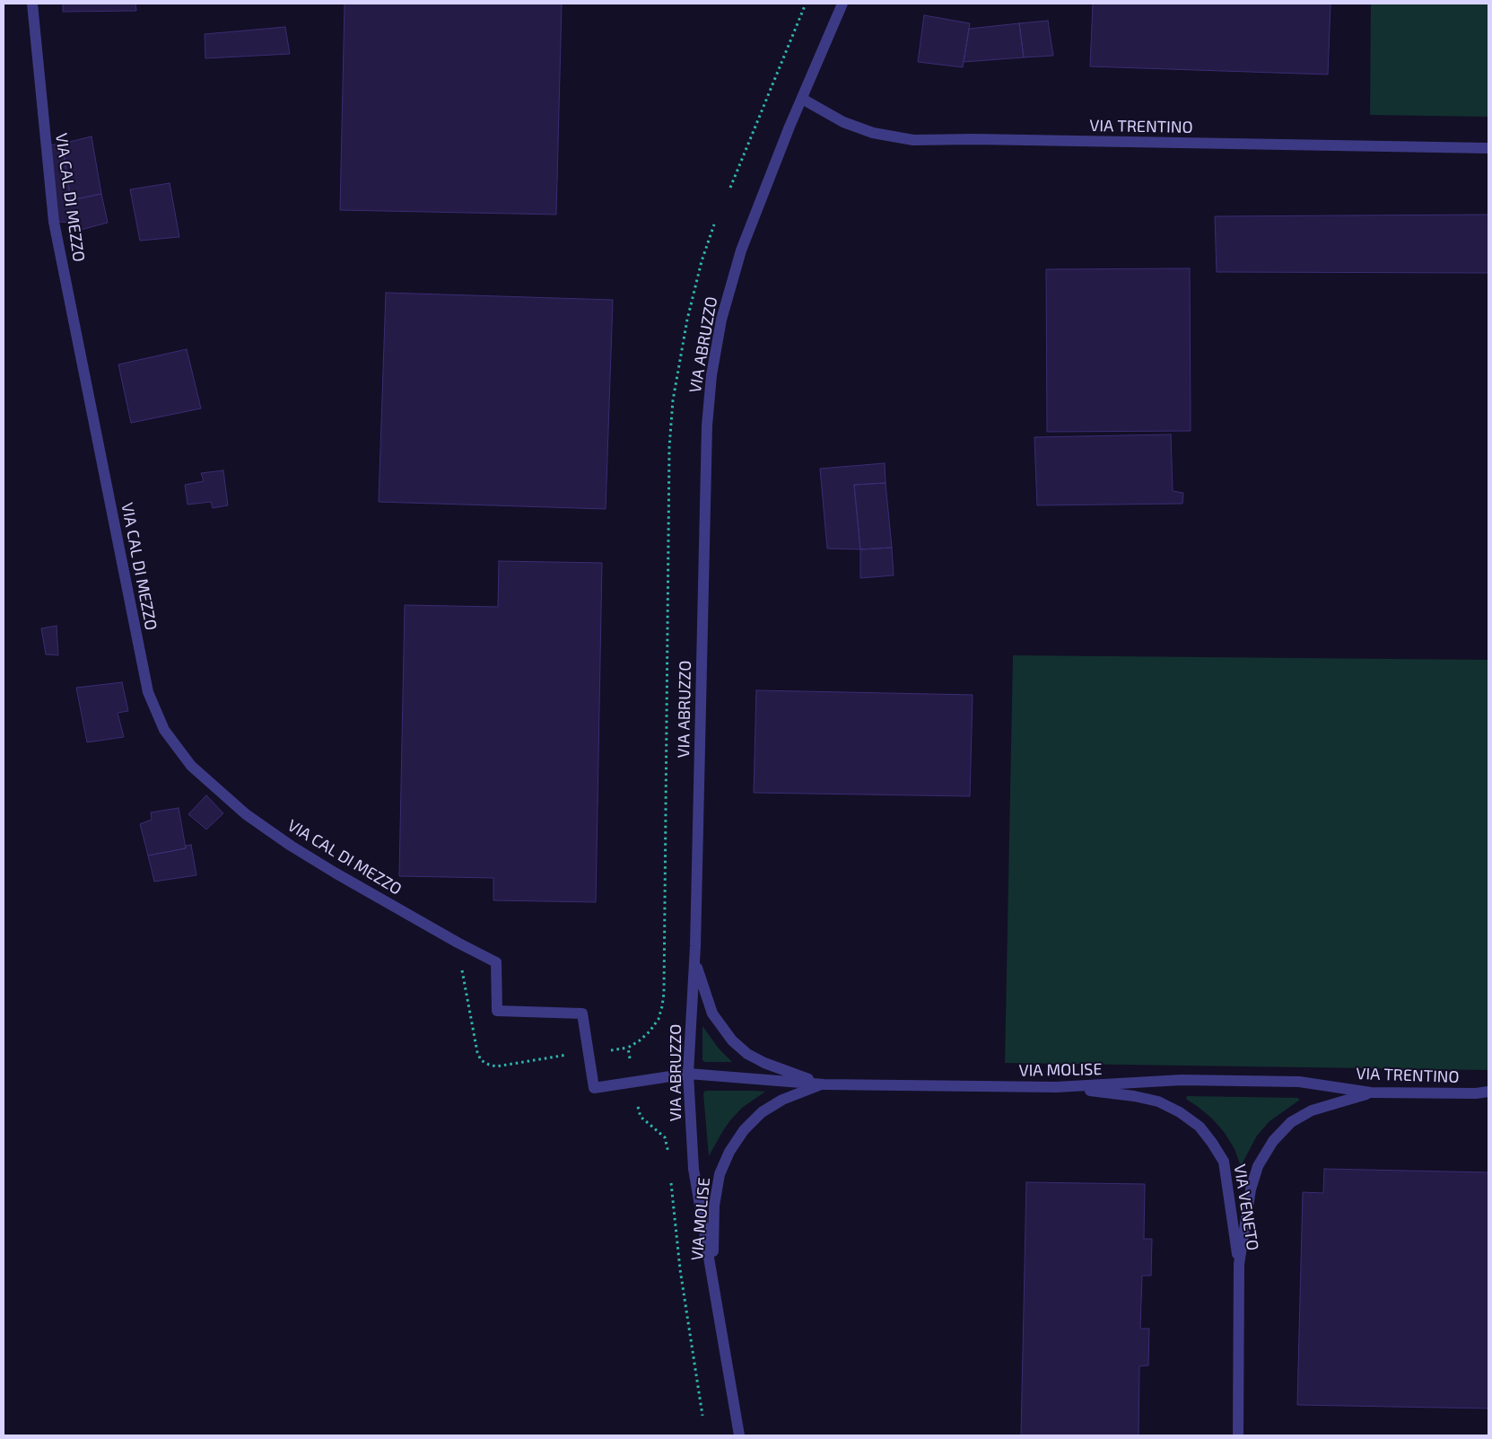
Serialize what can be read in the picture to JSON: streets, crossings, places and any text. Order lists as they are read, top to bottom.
{
  "streets": {
    "street": [
      "VIA TRENTINO",
      "VIA CAL DI MEZZO",
      "VIA ABRUZZO",
      "VIA MOLISE",
      "VIA VENETO"
    ]
  },
  "crossings": [
    ["VIA TRENTINO", "VIA ABRUZZO"],
    ["VIA TRENTINO", "VIA MOLISE"],
    ["VIA TRENTINO", "VIA VENETO"],
    ["VIA CAL DI MEZZO", "VIA MOLISE"],
    ["VIA ABRUZZO", "VIA MOLISE"],
    ["VIA MOLISE", "VIA VENETO"]
  ]
}
